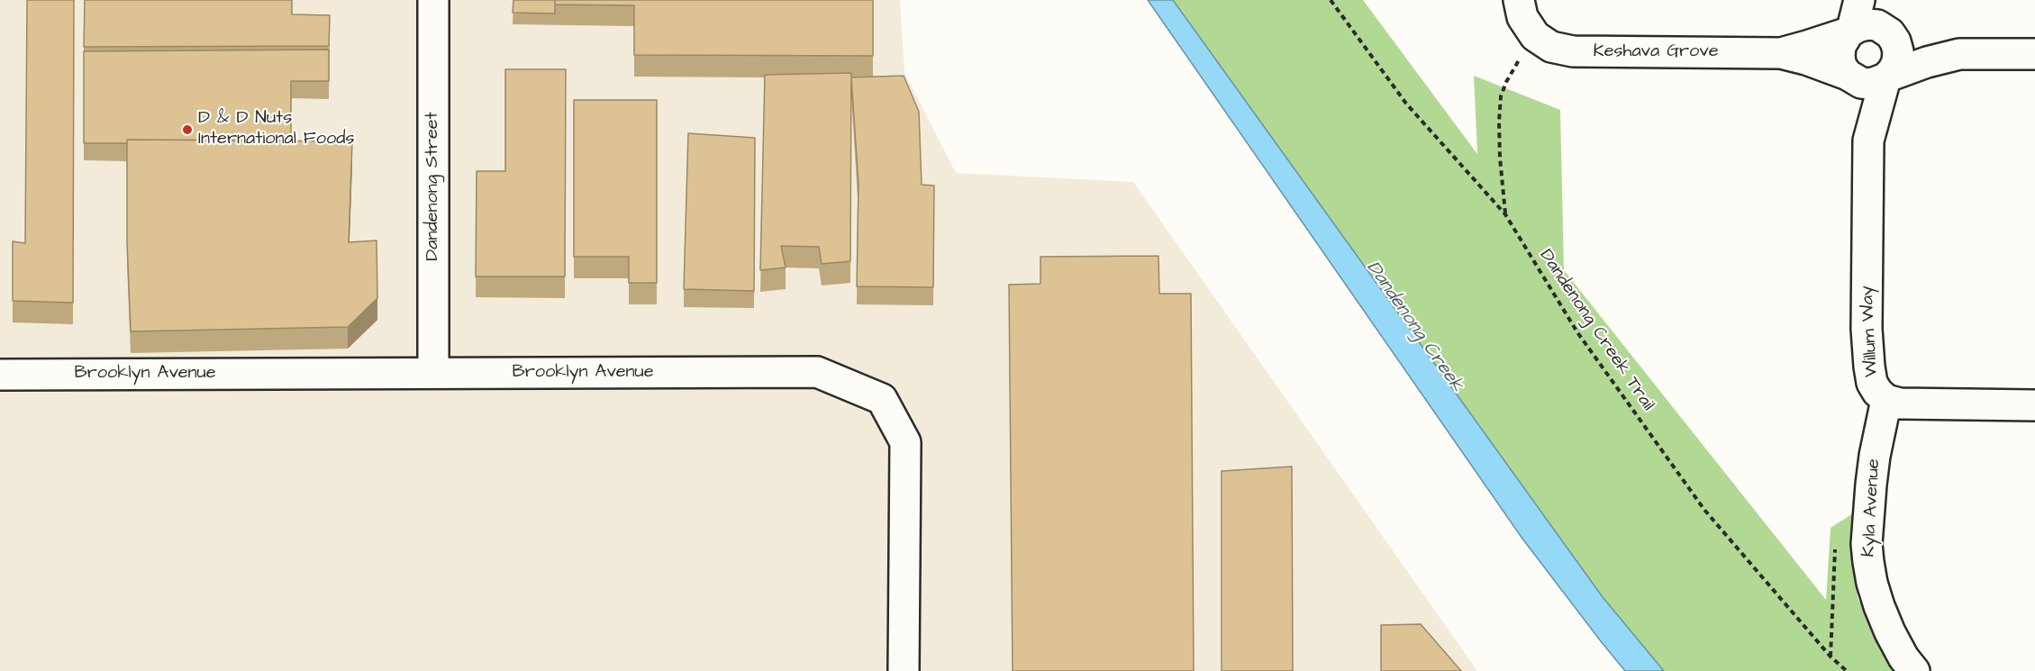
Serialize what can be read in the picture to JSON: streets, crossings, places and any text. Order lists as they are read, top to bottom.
{
  "streets": {
    "street": [
      "Keshava Grove",
      "Dandenong Street",
      "Willum Way",
      "Brooklyn Avenue",
      "Kyla Avenue"
    ],
    "path": ["Dandenong Creek Trail"]
  },
  "crossings": [
    ["Keshava Grove", "Willum Way"],
    ["Dandenong Street", "Brooklyn Avenue"],
    ["Willum Way", "Kyla Avenue"]
  ],
  "water": ["Dandenong Creek"],
  "places": ["D & D Nuts International Foods"]
}
